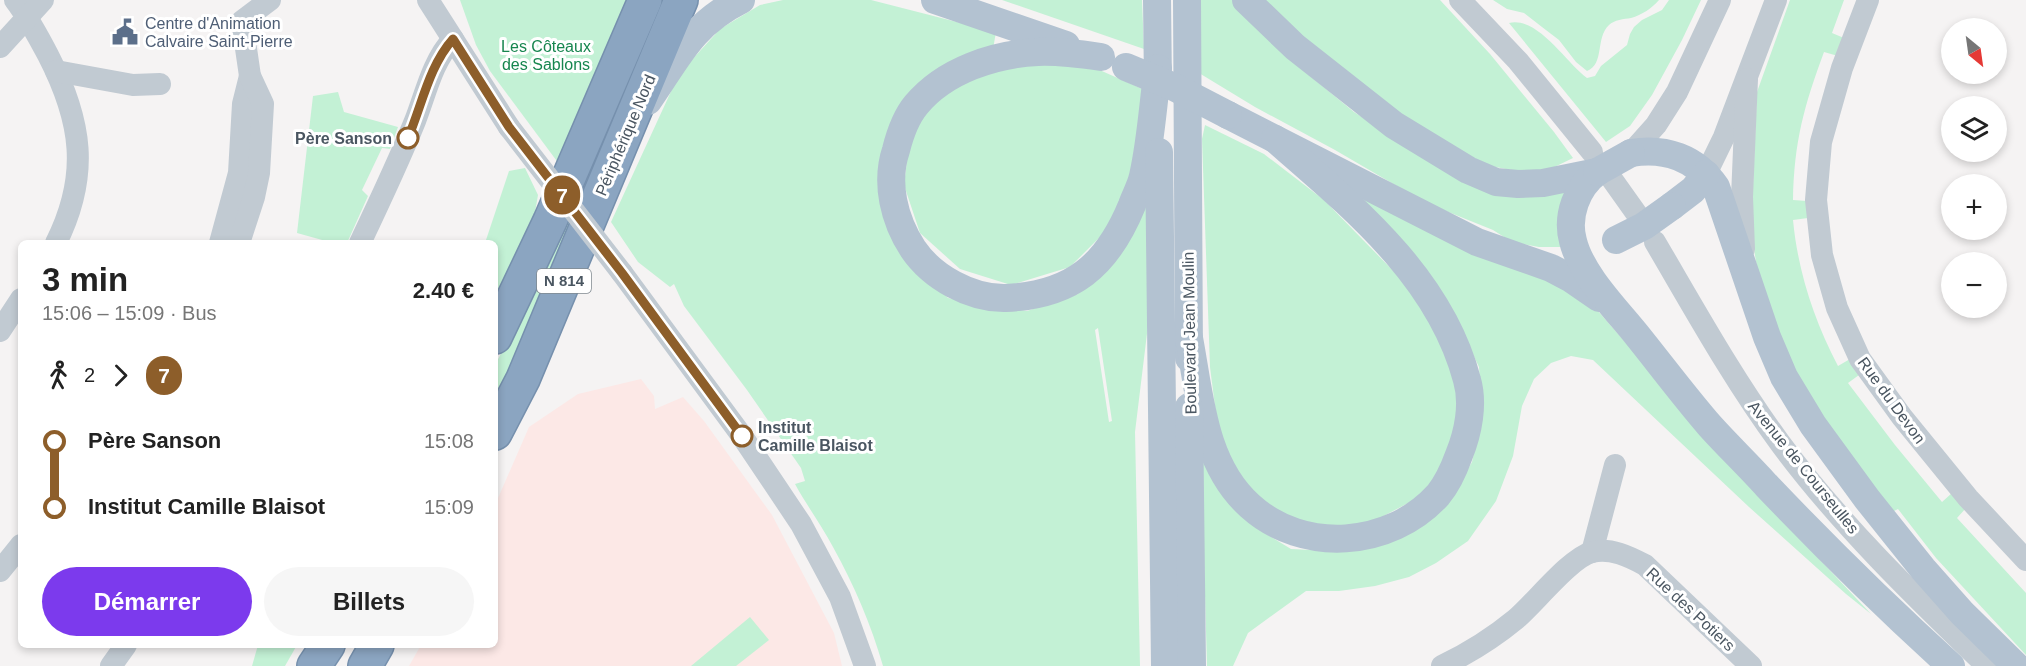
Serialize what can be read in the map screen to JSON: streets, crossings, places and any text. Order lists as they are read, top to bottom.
{
  "streets": {
    "highway": ["Périphérique Nord", "N 814"],
    "main road": ["Boulevard Jean Moulin"],
    "street": ["Rue du Devon", "Avenue de Courseulles", "Rue des Potiers"]
  },
  "parks": ["Les Côteaux des Sablons"],
  "places": {
    "public building": ["Centre d'Animation Calvaire Saint-Pierre"],
    "other": ["Père Sanson", "Institut Camille Blaisot"]
  },
  "lines": ["bus line 7"],
  "north": "bottom right",
  "page": {
    "on_map": "7",
    "map_buttons": ["+", "−"],
    "heading": ["3 min", "15:06 – 15:09 · Bus", "2.40 €"],
    "legs": ["2", "7"],
    "list": [
      {
        "name": "Père Sanson",
        "value": "15:08"
      },
      {
        "name": "Institut Camille Blaisot",
        "value": "15:09"
      }
    ],
    "buttons": ["Démarrer", "Billets"]
  }
}
